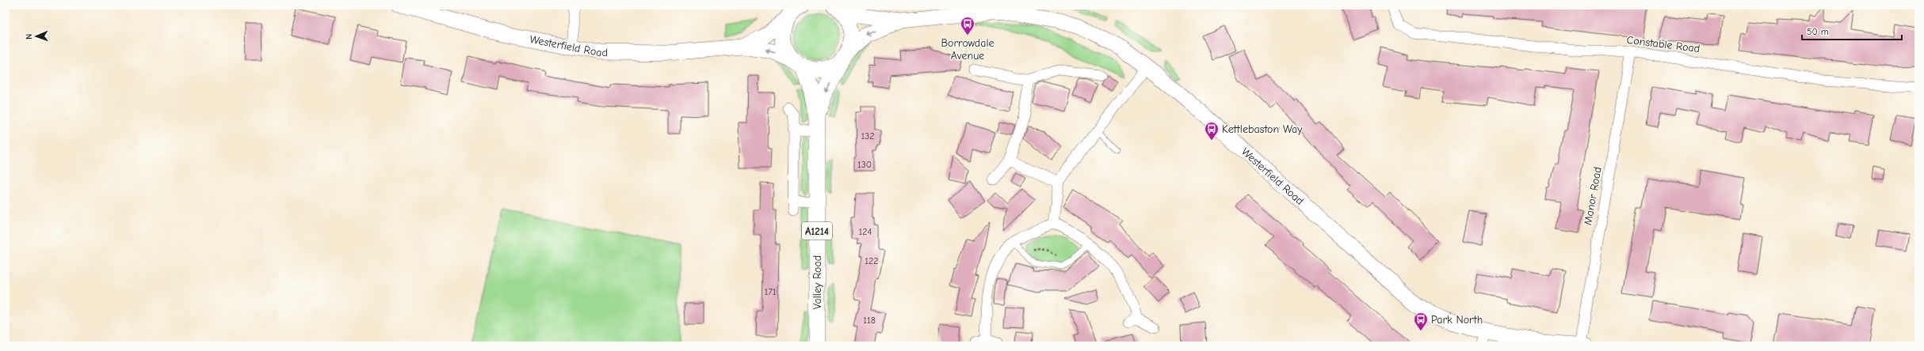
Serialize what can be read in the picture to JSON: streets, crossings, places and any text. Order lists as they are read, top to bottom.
{
  "streets": {
    "main road": ["Westerfield Road", "A1214", "Valley Road"],
    "street": ["Constable Road", "Manor Road"]
  },
  "crossings": [
    ["Constable Road", "Manor Road"],
    ["Westerfield Road", "Manor Road"],
    ["Westerfield Road", "Valley Road"]
  ],
  "places": {
    "bus stop": ["Borrowdale Avenue", "Kettlebaston Way", "Park North"]
  },
  "house_numbers": [
    "132",
    "130",
    "124",
    "122",
    "171",
    "118"
  ],
  "scale_bar": "50 m",
  "north": "left"
}
